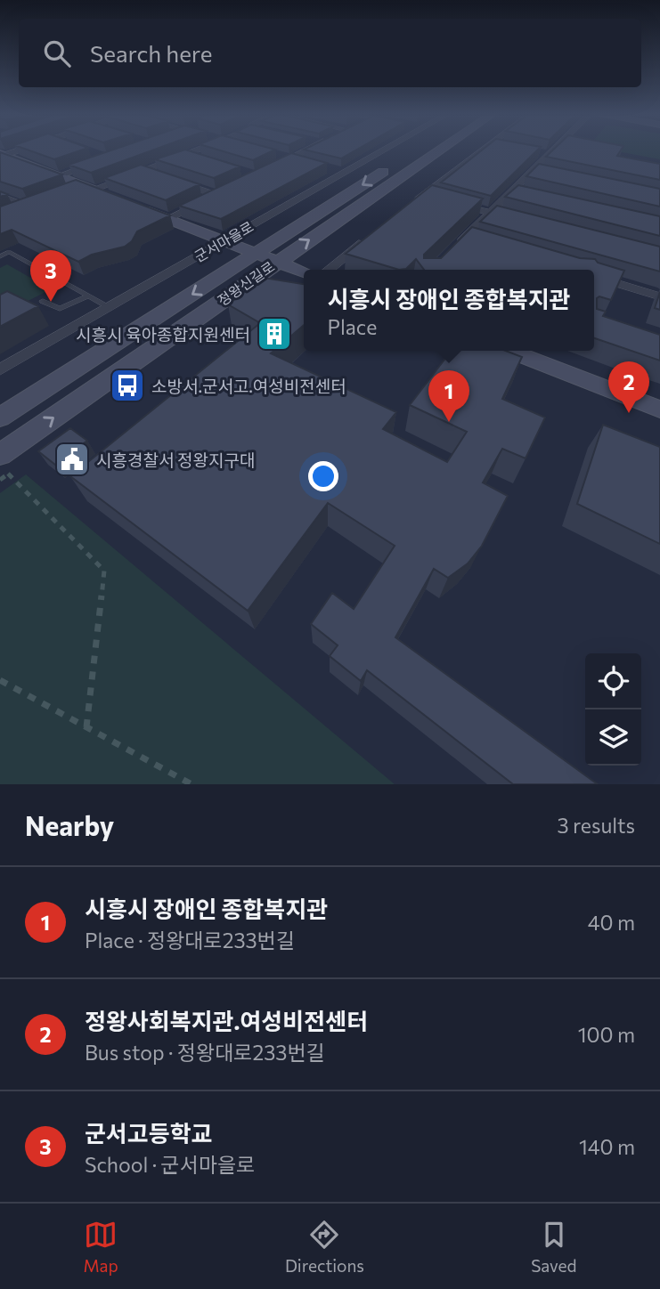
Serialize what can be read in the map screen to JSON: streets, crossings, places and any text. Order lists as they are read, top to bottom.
{
  "streets": {
    "street": ["군서마을로", "정왕신길로"]
  },
  "places": {
    "building": ["시흥시 육아종합지원센터"],
    "bus stop": ["소방서.군서고.여성비전센터"],
    "public building": ["시흥경찰서 정왕지구대"]
  },
  "page": {
    "search": "Search here",
    "pins": ["3", "2", "1"],
    "popup": ["시흥시 장애인 종합복지관", "Place"],
    "heading": ["Nearby", "3 results"],
    "list": [
      {
        "mark": "1",
        "name": "시흥시 장애인 종합복지관",
        "note": "Place · 정왕대로233번길",
        "value": "40 m"
      },
      {
        "mark": "2",
        "name": "정왕사회복지관.여성비전센터",
        "note": "Bus stop · 정왕대로233번길",
        "value": "100 m"
      },
      {
        "mark": "3",
        "name": "군서고등학교",
        "note": "School · 군서마을로",
        "value": "140 m"
      }
    ],
    "nav": ["Map", "Directions", "Saved"]
  }
}
